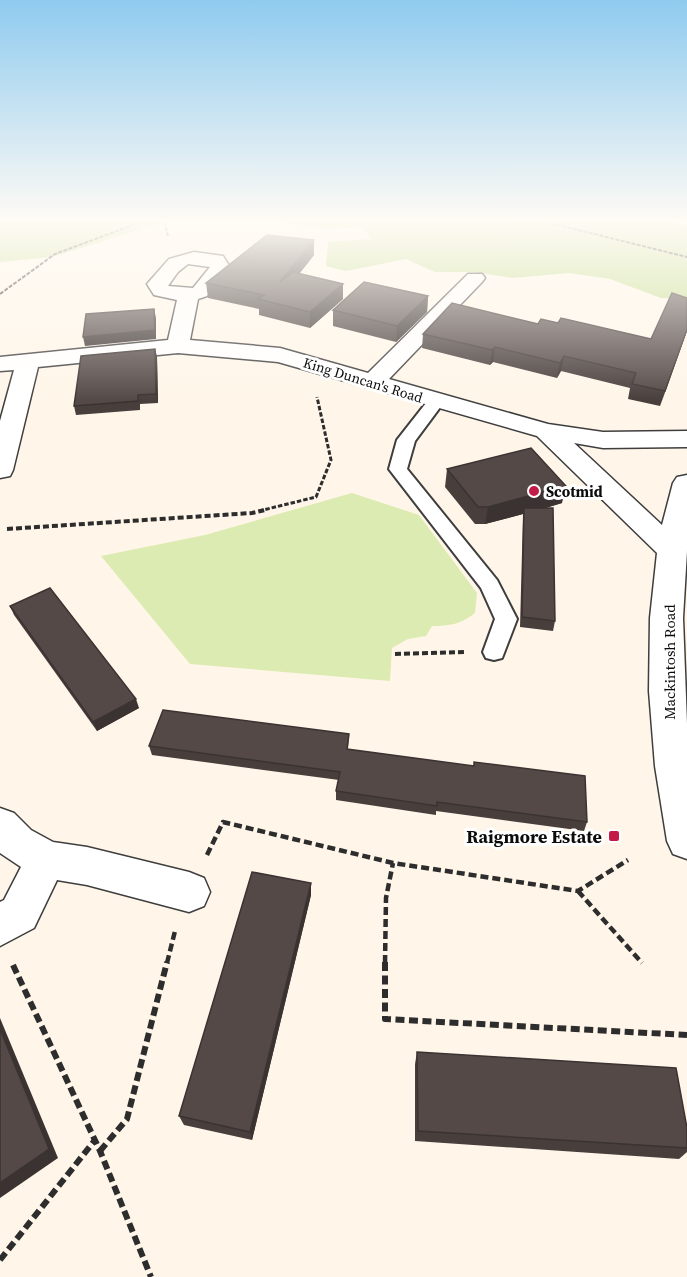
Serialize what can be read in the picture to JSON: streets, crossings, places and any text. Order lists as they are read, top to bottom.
{
  "streets": {
    "street": ["King Duncan's Road", "Mackintosh Road"]
  },
  "crossings": [
    ["King Duncan's Road", "Mackintosh Road"]
  ],
  "places": {
    "other": ["Scotmid"],
    "transit": ["Raigmore Estate"]
  }
}
